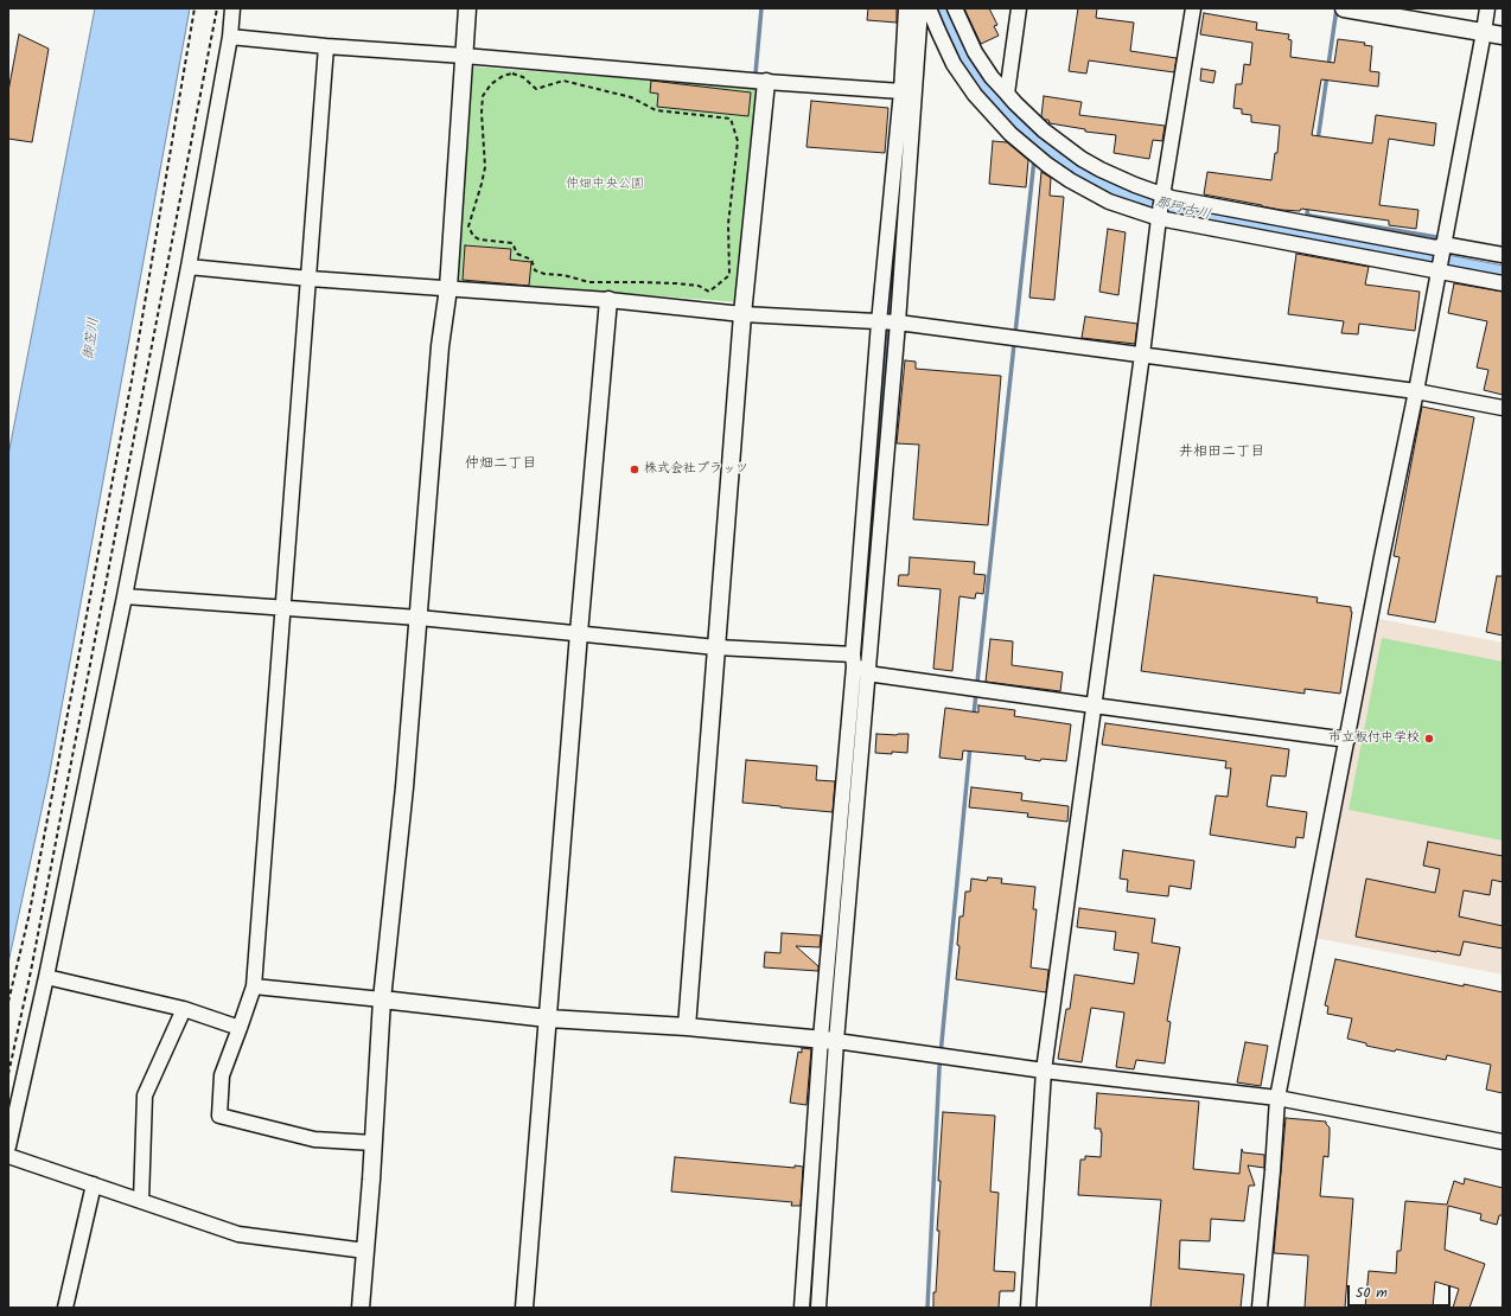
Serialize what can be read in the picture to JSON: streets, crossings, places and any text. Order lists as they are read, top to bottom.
{
  "districts": ["井相田二丁目", "仲畑二丁目"],
  "water": ["那珂古川", "御笠川"],
  "parks": ["仲畑中央公園"],
  "places": ["株式会社プラッツ", "市立板付中学校"],
  "scale_bar": "50 m"
}
